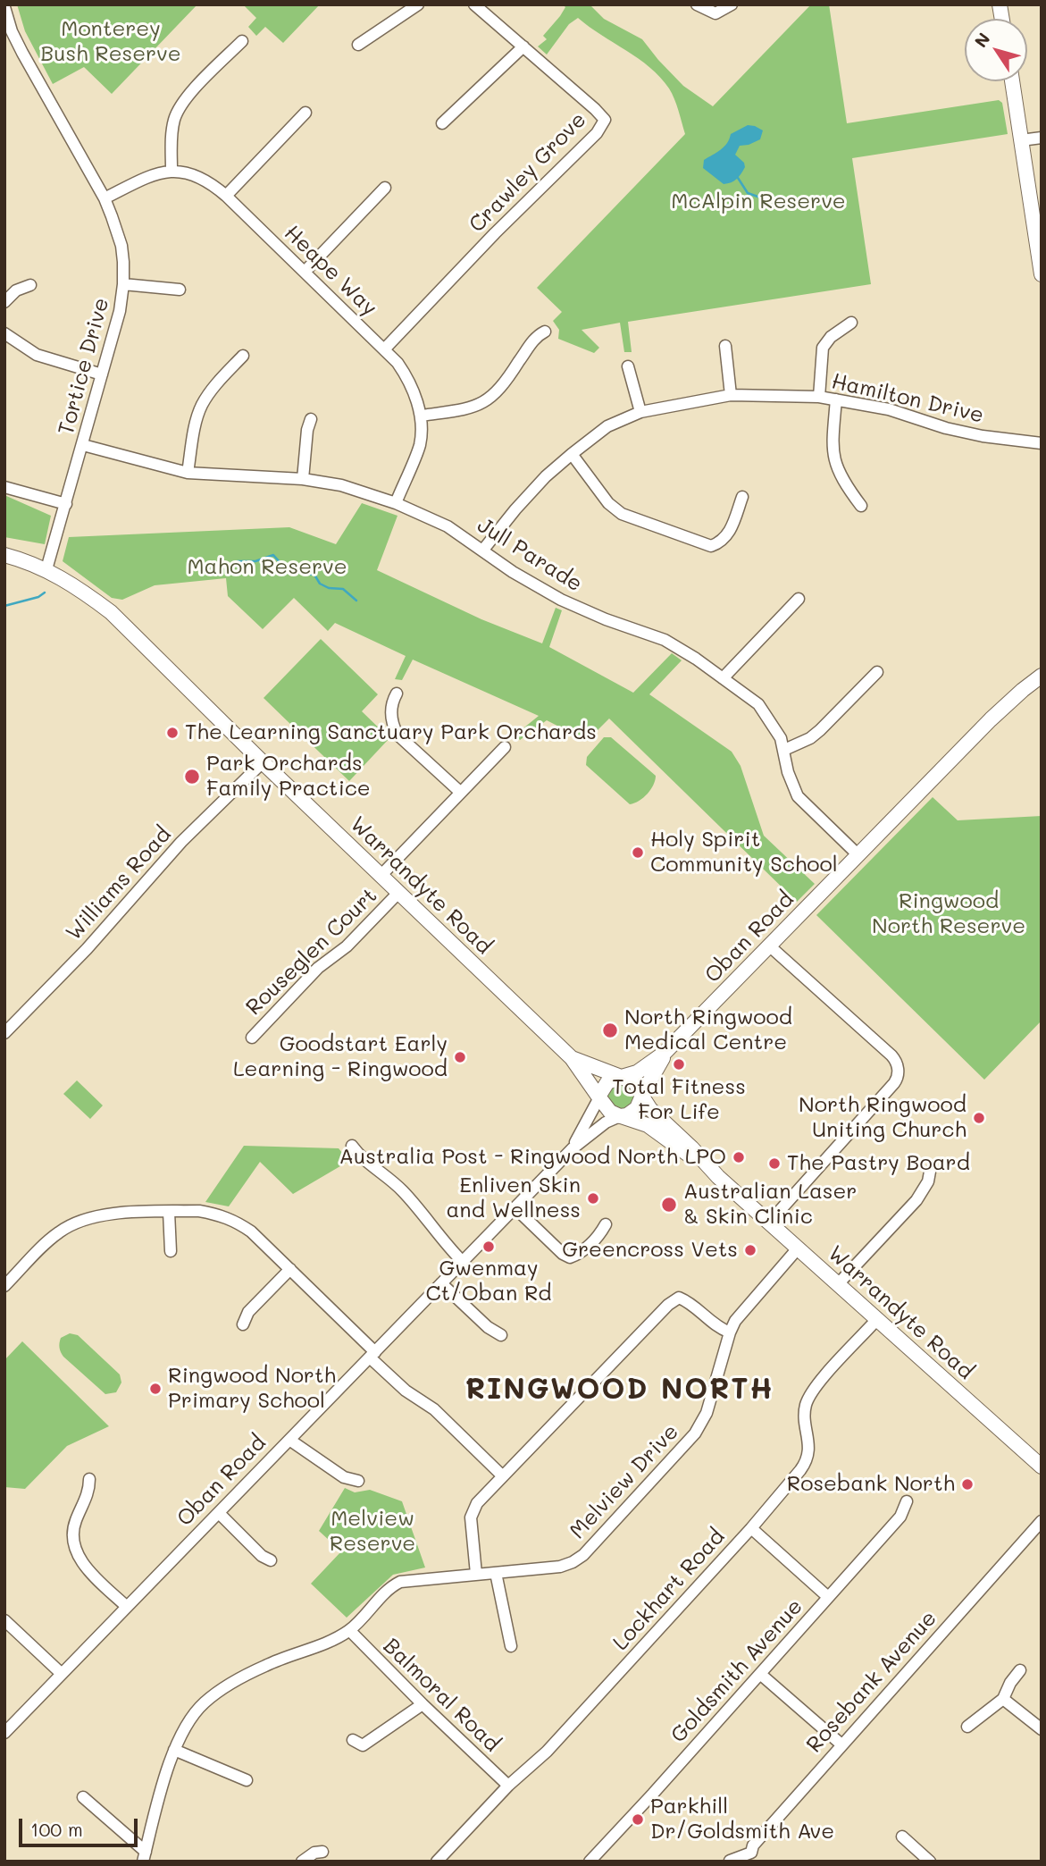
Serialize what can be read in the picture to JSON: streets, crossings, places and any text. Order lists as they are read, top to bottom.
{
  "streets": {
    "main road": ["Warrandyte Road", "Oban Road"],
    "street": [
      "Crawley Grove",
      "Heape Way",
      "Tortice Drive",
      "Hamilton Drive",
      "Jull Parade",
      "Williams Road",
      "Rouseglen Court",
      "Melview Drive",
      "Lockhart Road",
      "Goldsmith Avenue",
      "Rosebank Avenue",
      "Balmoral Road"
    ]
  },
  "crossings": [
    ["Crawley Grove", "Heape Way"],
    ["Heape Way", "Jull Parade"],
    ["Tortice Drive", "Jull Parade"],
    ["Tortice Drive", "Warrandyte Road"],
    ["Hamilton Drive", "Jull Parade"],
    ["Jull Parade", "Oban Road"],
    ["Williams Road", "Warrandyte Road"],
    ["Warrandyte Road", "Oban Road"],
    ["Warrandyte Road", "Rouseglen Court"],
    ["Warrandyte Road", "Melview Drive"],
    ["Warrandyte Road", "Lockhart Road"],
    ["Melview Drive", "Balmoral Road"],
    ["Lockhart Road", "Balmoral Road"]
  ],
  "districts": ["RINGWOOD NORTH"],
  "parks": [
    "Monterey Bush Reserve",
    "McAlpin Reserve",
    "Mahon Reserve",
    "Ringwood North Reserve",
    "Melview Reserve"
  ],
  "places": [
    "The Learning Sanctuary Park Orchards",
    "Park Orchards Family Practice",
    "Holy Spirit Community School",
    "North Ringwood Medical Centre",
    "Goodstart Early Learning - Ringwood",
    "Total Fitness For Life",
    "North Ringwood Uniting Church",
    "Australia Post - Ringwood North LPO",
    "The Pastry Board",
    "Enliven Skin and Wellness",
    "Australian Laser & Skin Clinic",
    "Gwenmay Ct/Oban Rd",
    "Greencross Vets",
    "Ringwood North Primary School",
    "Rosebank North",
    "Parkhill Dr/Goldsmith Ave"
  ],
  "scale_bar": "100 m",
  "north": "top left"
}
